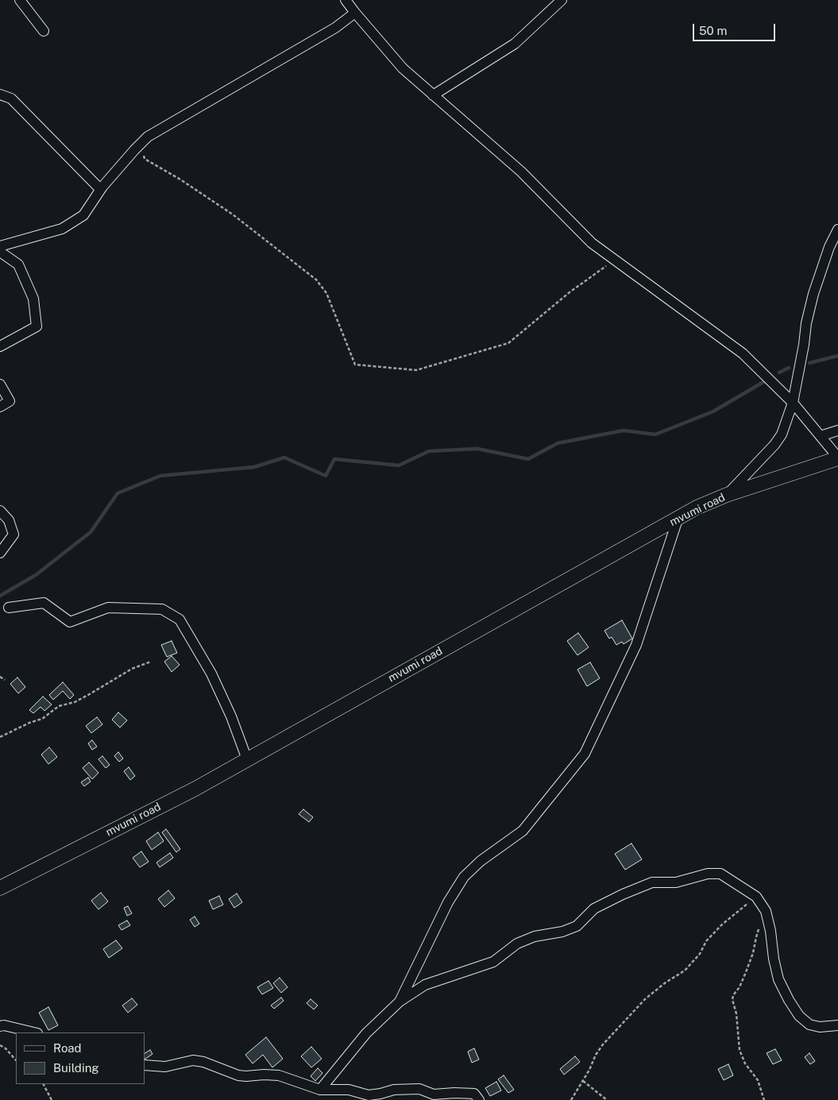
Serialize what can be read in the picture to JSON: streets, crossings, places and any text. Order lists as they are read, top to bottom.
{
  "streets": {
    "street": ["mvumi road"]
  },
  "legend": ["Road", "Building"],
  "scale_bar": "50 m"
}
